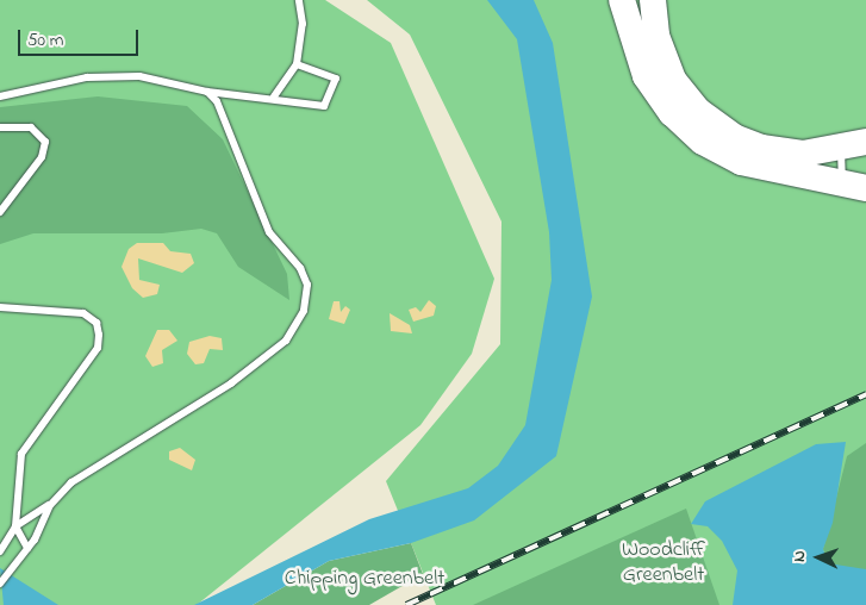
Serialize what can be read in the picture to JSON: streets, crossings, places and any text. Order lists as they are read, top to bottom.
{
  "parks": ["Woodcliff Greenbelt", "Chipping Greenbelt"],
  "scale_bar": "50 m",
  "north": "left"
}
